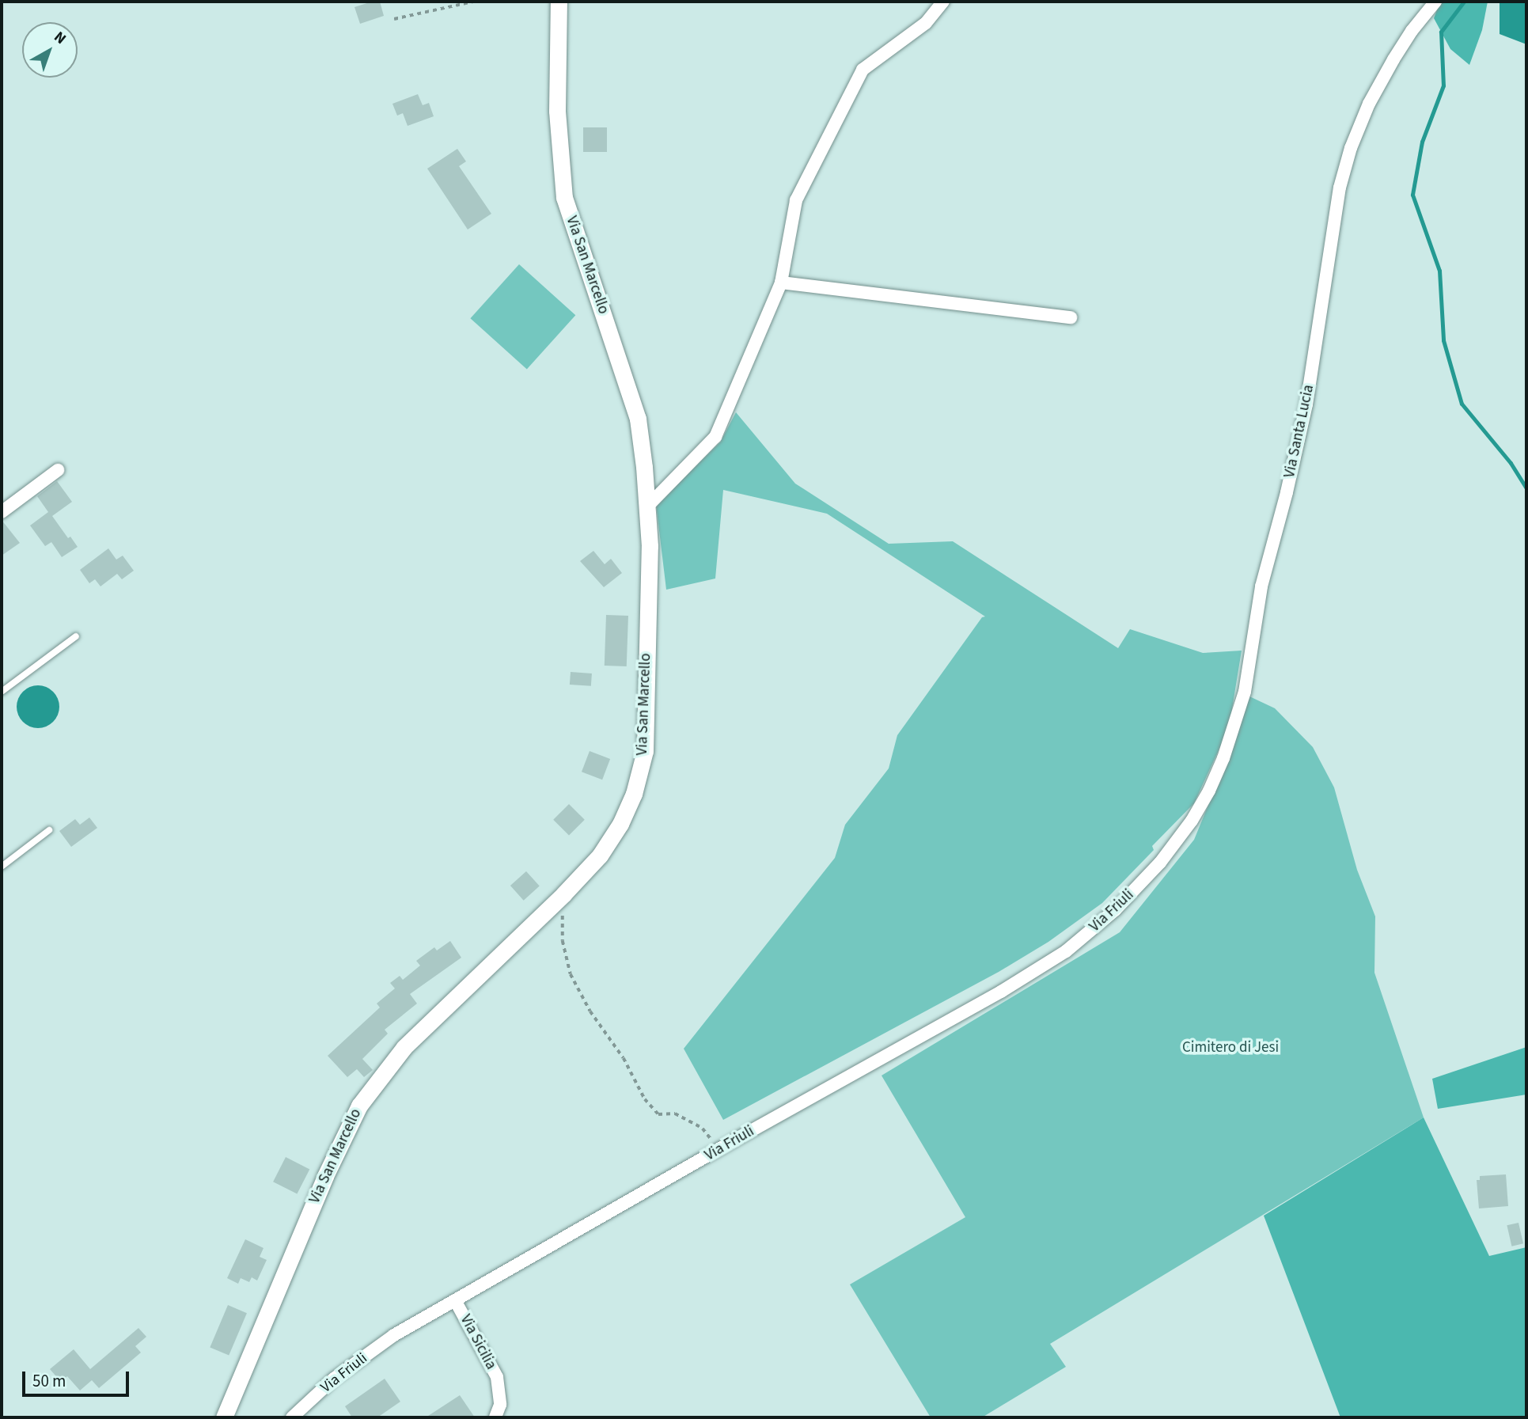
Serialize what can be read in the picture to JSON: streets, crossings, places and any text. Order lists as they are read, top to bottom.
{
  "streets": {
    "main road": ["Via San Marcello"],
    "street": ["Via Santa Lucia", "Via Friuli", "Via Sicilia"]
  },
  "crossings": [
    ["Via Santa Lucia", "Via Friuli"],
    ["Via Friuli", "Via Sicilia"]
  ],
  "parks": ["Cimitero di Jesi"],
  "scale_bar": "50 m",
  "north": "top right"
}
